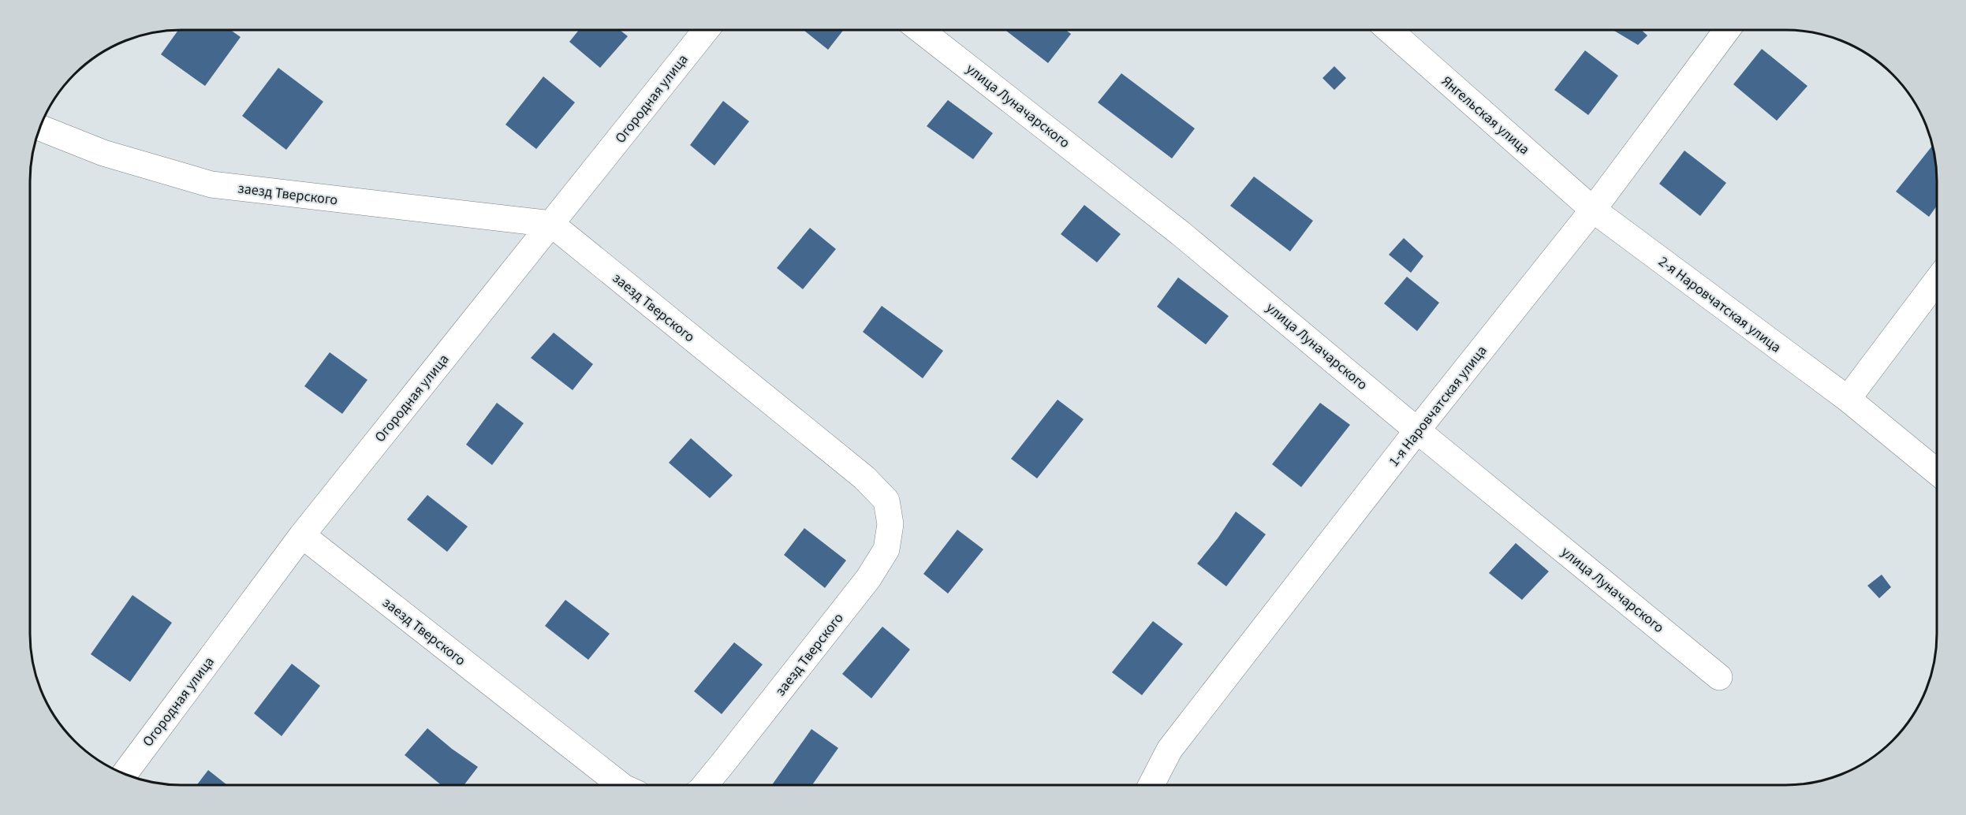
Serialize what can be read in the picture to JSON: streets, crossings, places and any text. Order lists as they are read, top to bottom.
{
  "streets": {
    "street": [
      "Огородная улица",
      "улица Луначарского",
      "Янгельская улица",
      "заезд Тверского",
      "2-я Наровчатская улица",
      "1-я Наровчатская улица"
    ]
  },
  "crossings": [
    ["Огородная улица", "заезд Тверского"],
    ["улица Луначарского", "1-я Наровчатская улица"],
    ["Янгельская улица", "2-я Наровчатская улица"],
    ["Янгельская улица", "1-я Наровчатская улица"],
    ["2-я Наровчатская улица", "1-я Наровчатская улица"]
  ]
}
